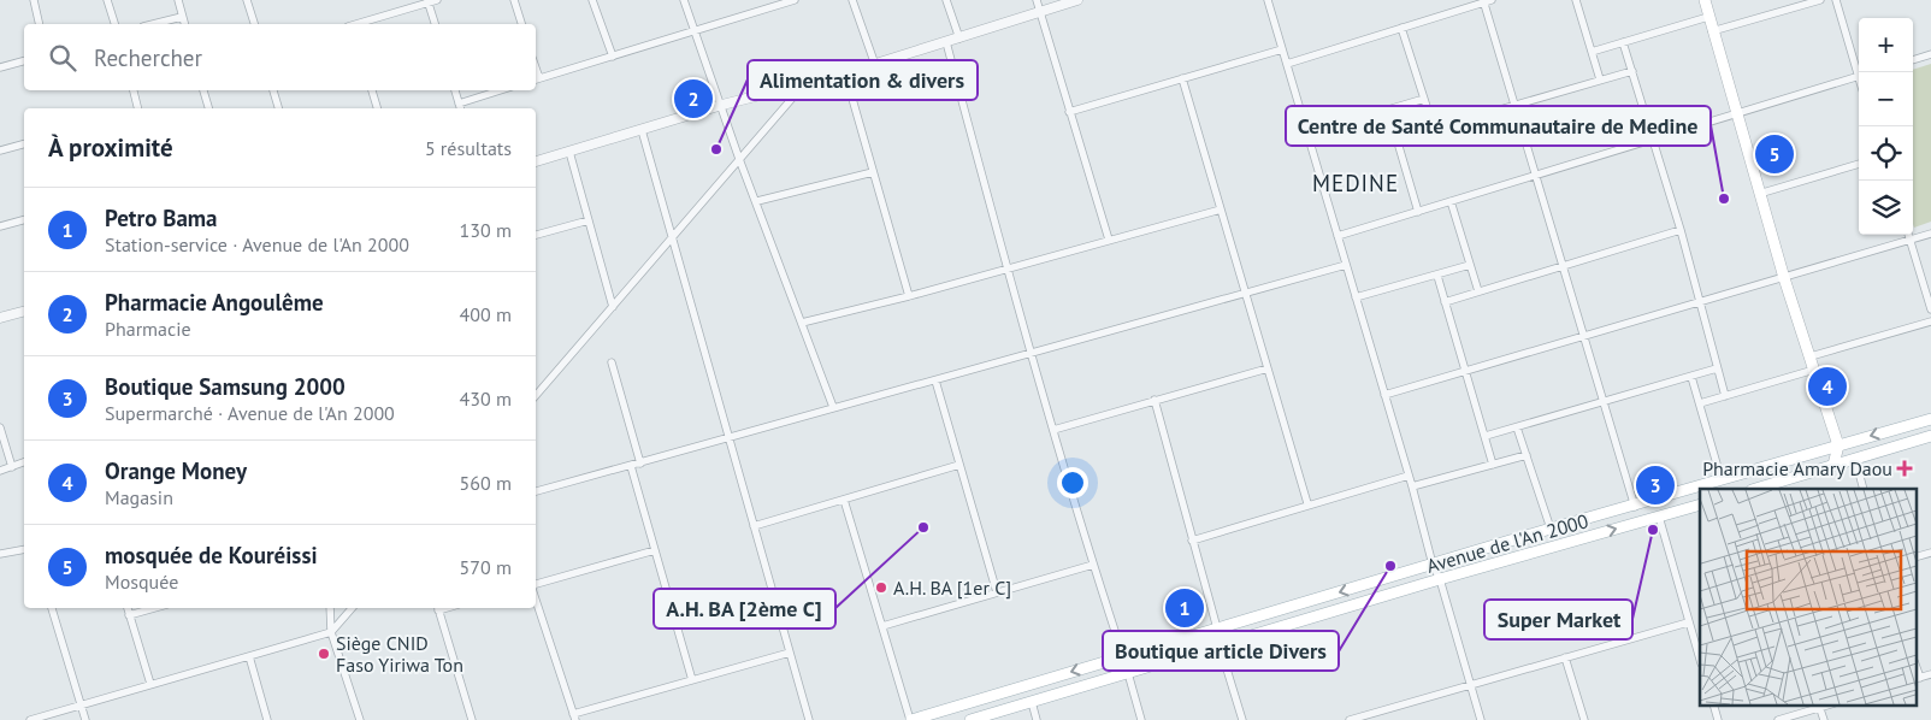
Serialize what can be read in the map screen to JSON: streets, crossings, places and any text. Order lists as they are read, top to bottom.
{
  "streets": {
    "main road": ["Avenue de l'An 2000"]
  },
  "districts": ["MEDINE"],
  "places": {
    "other": [
      "Alimentation & divers",
      "Centre de Santé Communautaire de Medine",
      "A.H. BA [2ème C]",
      "Super Market",
      "Boutique article Divers",
      "A.H. BA [1er C]",
      "Siège CNID Faso Yiriwa Ton"
    ],
    "health": ["Pharmacie Amary Daou"]
  },
  "page": {
    "map_buttons": ["+", "−"],
    "search": "Rechercher",
    "pins": [
      "2",
      "5",
      "4",
      "3",
      "1"
    ],
    "heading": ["À proximité", "5 résultats"],
    "list": [
      {
        "mark": "1",
        "name": "Petro Bama",
        "note": "Station-service · Avenue de l'An 2000",
        "value": "130 m"
      },
      {
        "mark": "2",
        "name": "Pharmacie Angoulême",
        "note": "Pharmacie",
        "value": "400 m"
      },
      {
        "mark": "3",
        "name": "Boutique Samsung 2000",
        "note": "Supermarché · Avenue de l'An 2000",
        "value": "430 m"
      },
      {
        "mark": "4",
        "name": "Orange Money",
        "note": "Magasin",
        "value": "560 m"
      },
      {
        "mark": "5",
        "name": "mosquée de Kouréissi",
        "note": "Mosquée",
        "value": "570 m"
      }
    ]
  }
}
